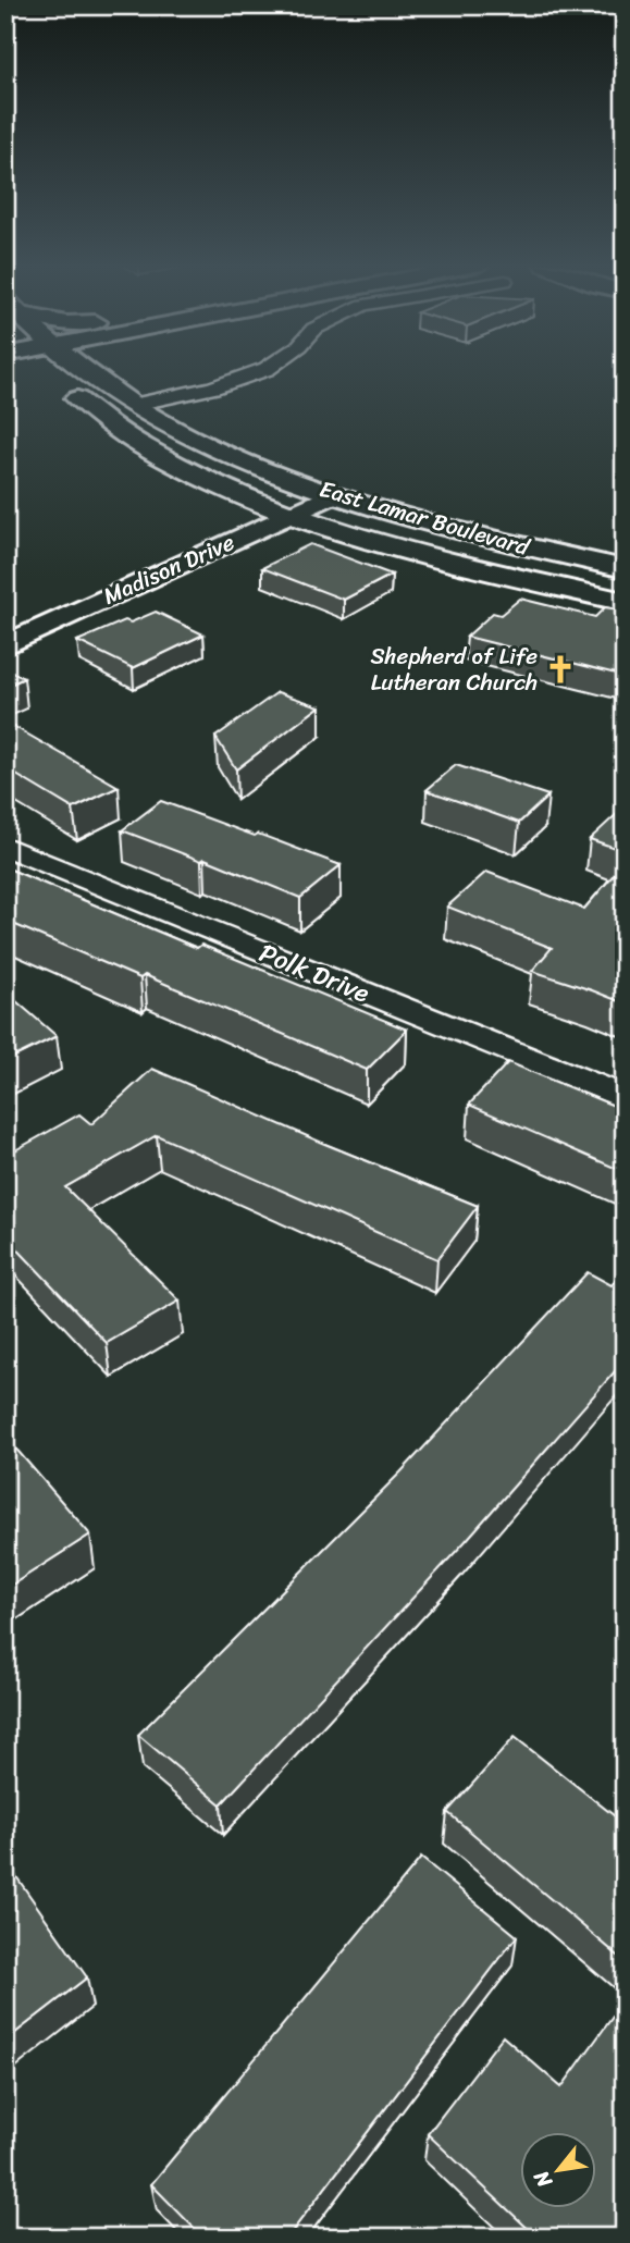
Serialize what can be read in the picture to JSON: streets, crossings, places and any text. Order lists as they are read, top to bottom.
{
  "streets": {
    "main road": ["East Lamar Boulevard", "Madison Drive"],
    "street": ["Polk Drive"]
  },
  "crossings": [
    ["East Lamar Boulevard", "Madison Drive"]
  ],
  "places": {
    "church": ["Shepherd of Life Lutheran Church"]
  },
  "north": "bottom left"
}
